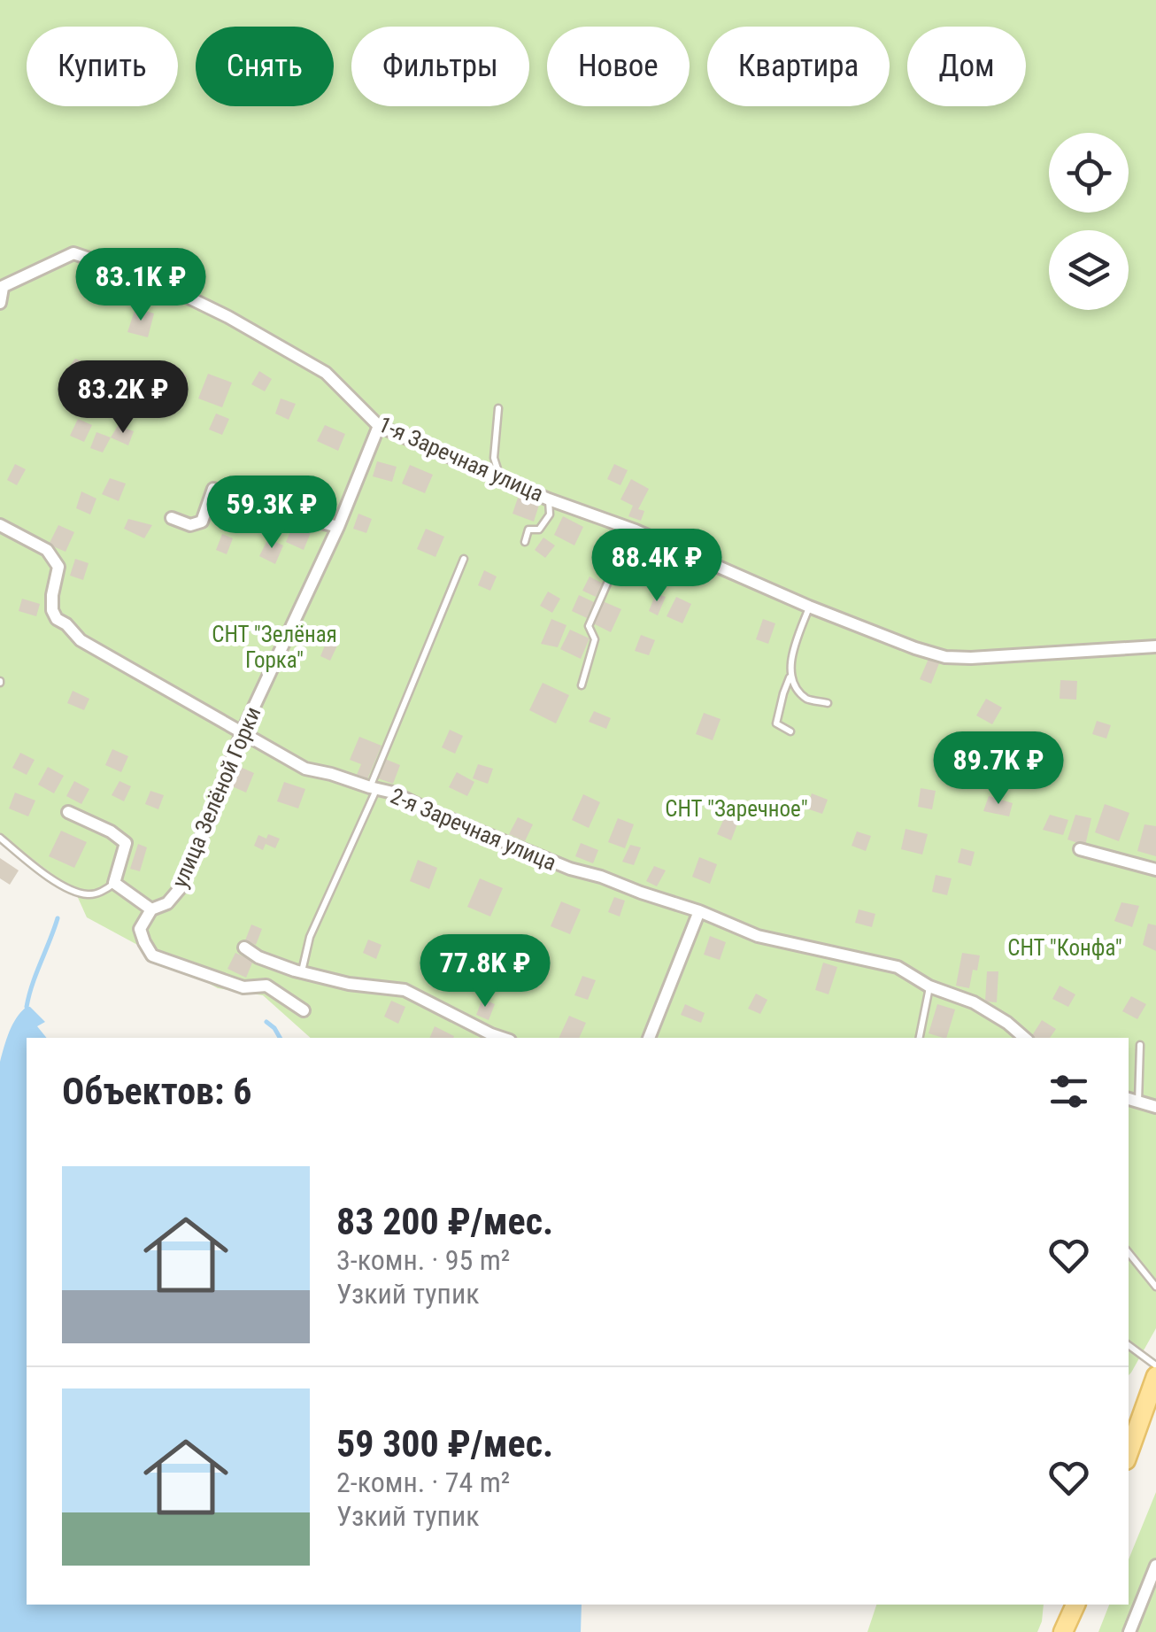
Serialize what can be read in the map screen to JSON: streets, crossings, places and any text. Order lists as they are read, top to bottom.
{
  "streets": {
    "street": ["1-я Заречная улица", "улица Зелёной Горки", "2-я Заречная улица"]
  },
  "crossings": [
    ["1-я Заречная улица", "улица Зелёной Горки"],
    ["улица Зелёной Горки", "2-я Заречная улица"]
  ],
  "parks": ["СНТ \"Зелёная Горка\"", "СНТ \"Заречное\"", "СНТ \"Конфа\""],
  "page": {
    "chip": [
      "Купить",
      "Снять",
      "Фильтры",
      "Новое",
      "Квартира",
      "Дом"
    ],
    "price": [
      "83.1K ₽",
      "83.2K ₽",
      "59.3K ₽",
      "88.4K ₽",
      "89.7K ₽",
      "77.8K ₽"
    ],
    "heading": "Объектов: 6",
    "list": [
      {
        "name": "83 200 ₽/мес.",
        "note": "3-комн. · 95 m² · Узкий тупик"
      },
      {
        "name": "59 300 ₽/мес.",
        "note": "2-комн. · 74 m² · Узкий тупик"
      }
    ]
  }
}
